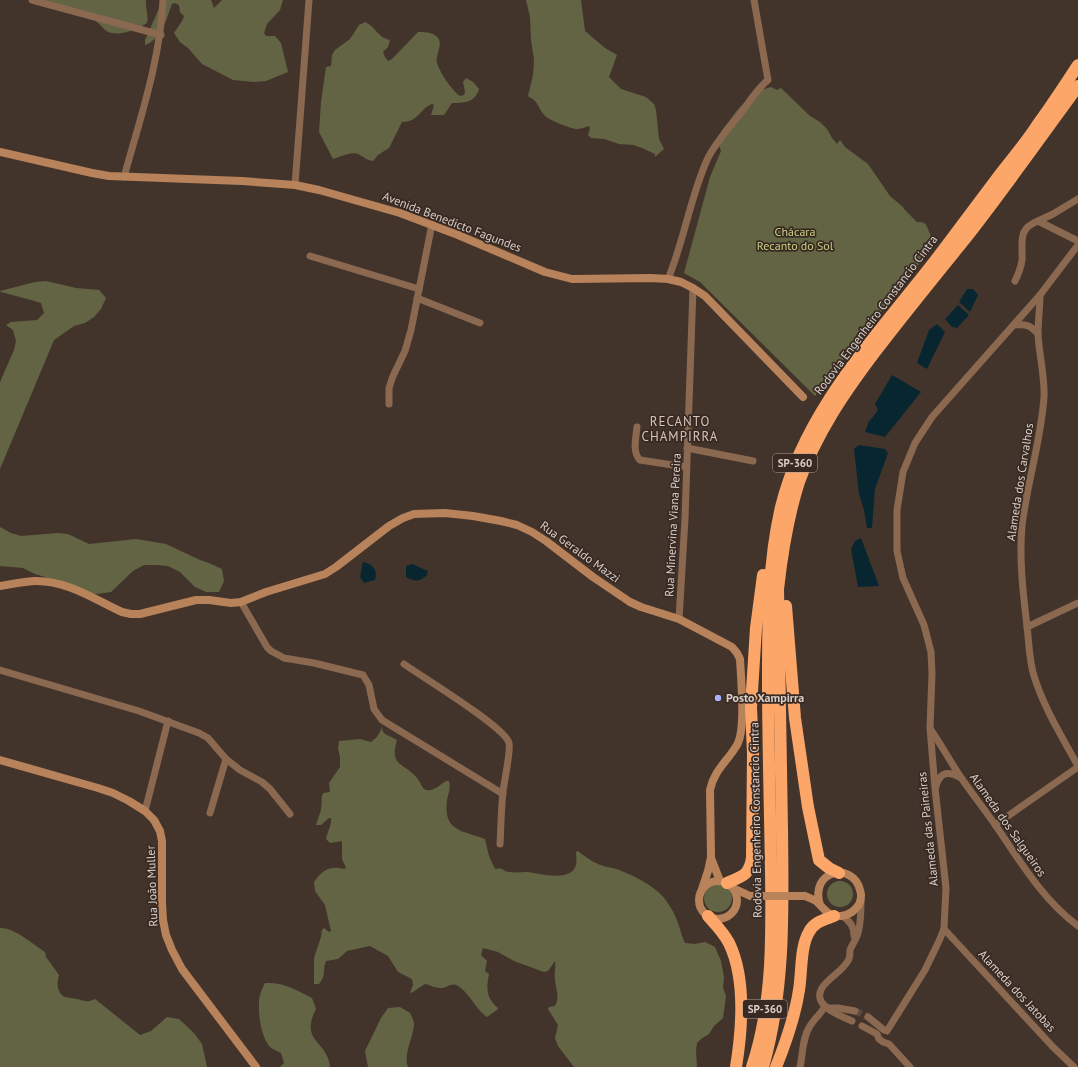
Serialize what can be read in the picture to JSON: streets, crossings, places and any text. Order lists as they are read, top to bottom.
{
  "streets": {
    "highway": ["Rodovia Engenheiro Constancio Cintra", "SP-360"],
    "street": [
      "Avenida Benedicto Fagundes",
      "Alameda dos Carvalhos",
      "Rua Minervina Viana Pereira",
      "Rua Geraldo Mazzi",
      "Alameda dos Salgueiros",
      "Alameda das Paineiras",
      "Rua João Muller",
      "Alameda dos Jatobas"
    ]
  },
  "crossings": [
    ["Avenida Benedicto Fagundes", "Rua Minervina Viana Pereira"],
    ["Alameda dos Carvalhos", "Alameda das Paineiras"],
    ["Rua Minervina Viana Pereira", "Rua Geraldo Mazzi"],
    ["Alameda dos Salgueiros", "Alameda das Paineiras"],
    ["Alameda das Paineiras", "Alameda dos Jatobas"]
  ],
  "districts": ["RECANTO CHAMPIRRA"],
  "parks": ["Chácara Recanto do Sol"],
  "places": ["Posto Xampirra"]
}
